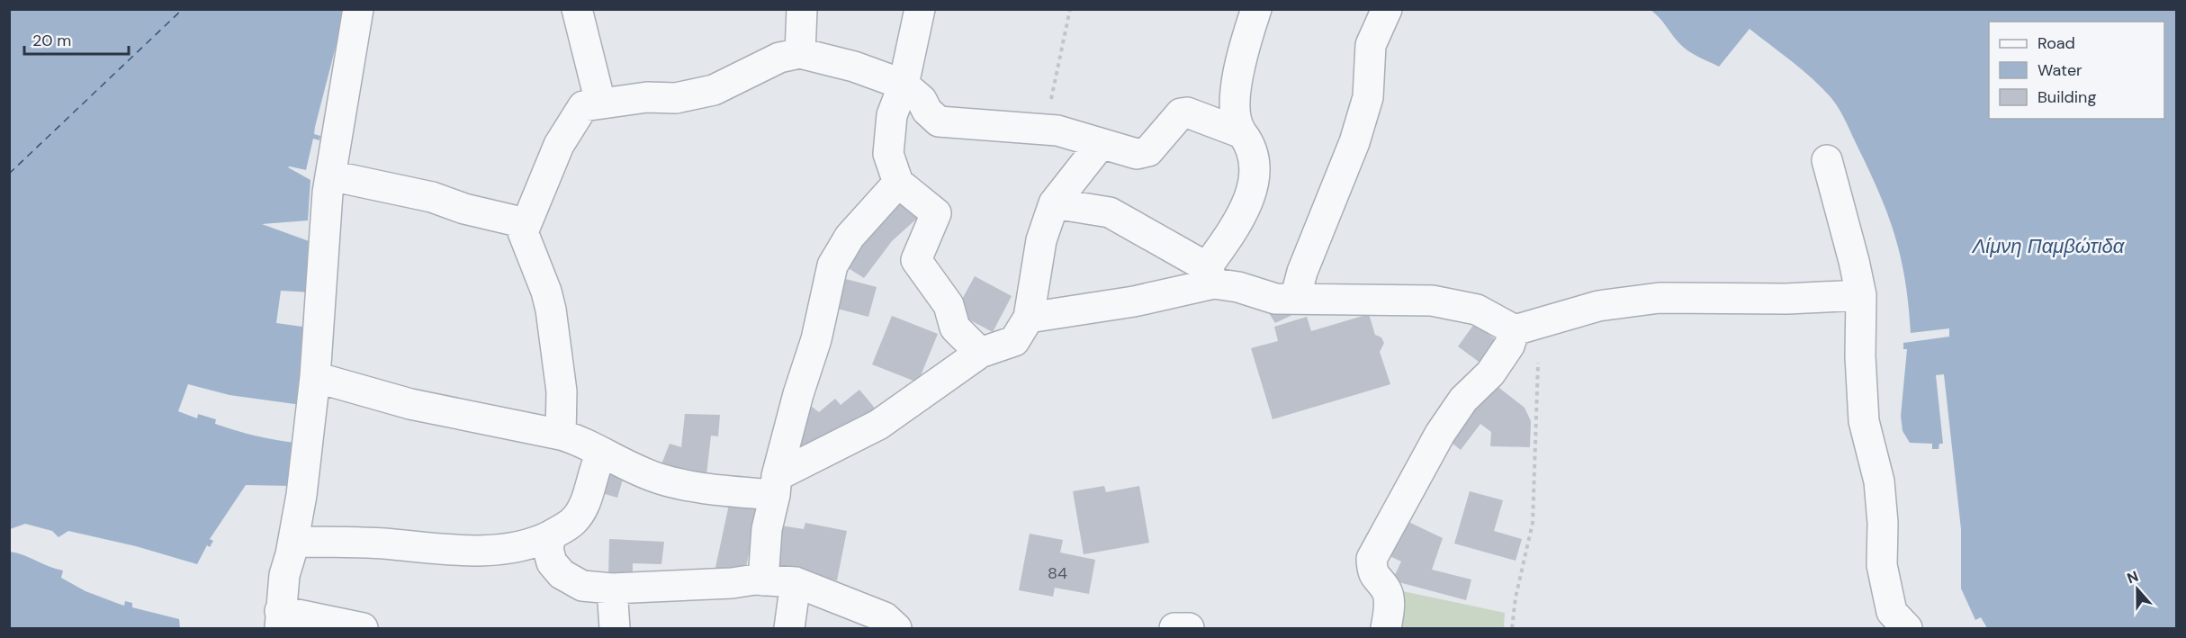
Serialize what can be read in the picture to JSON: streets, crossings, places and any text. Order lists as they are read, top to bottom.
{
  "water": ["Λίμνη Παμβώτιδα"],
  "house_numbers": ["84"],
  "legend": ["Road", "Water", "Building"],
  "scale_bar": "20 m",
  "north": "top"
}
